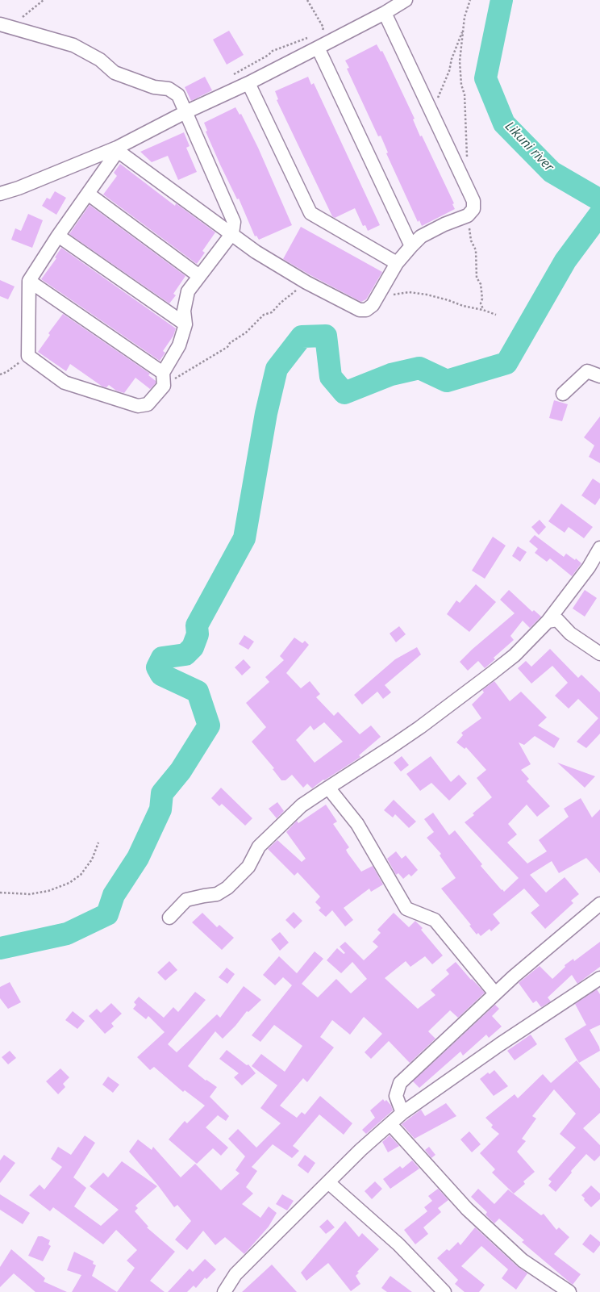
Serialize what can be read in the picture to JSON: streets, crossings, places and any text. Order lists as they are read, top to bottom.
{
  "water": ["Likuni river"]
}
